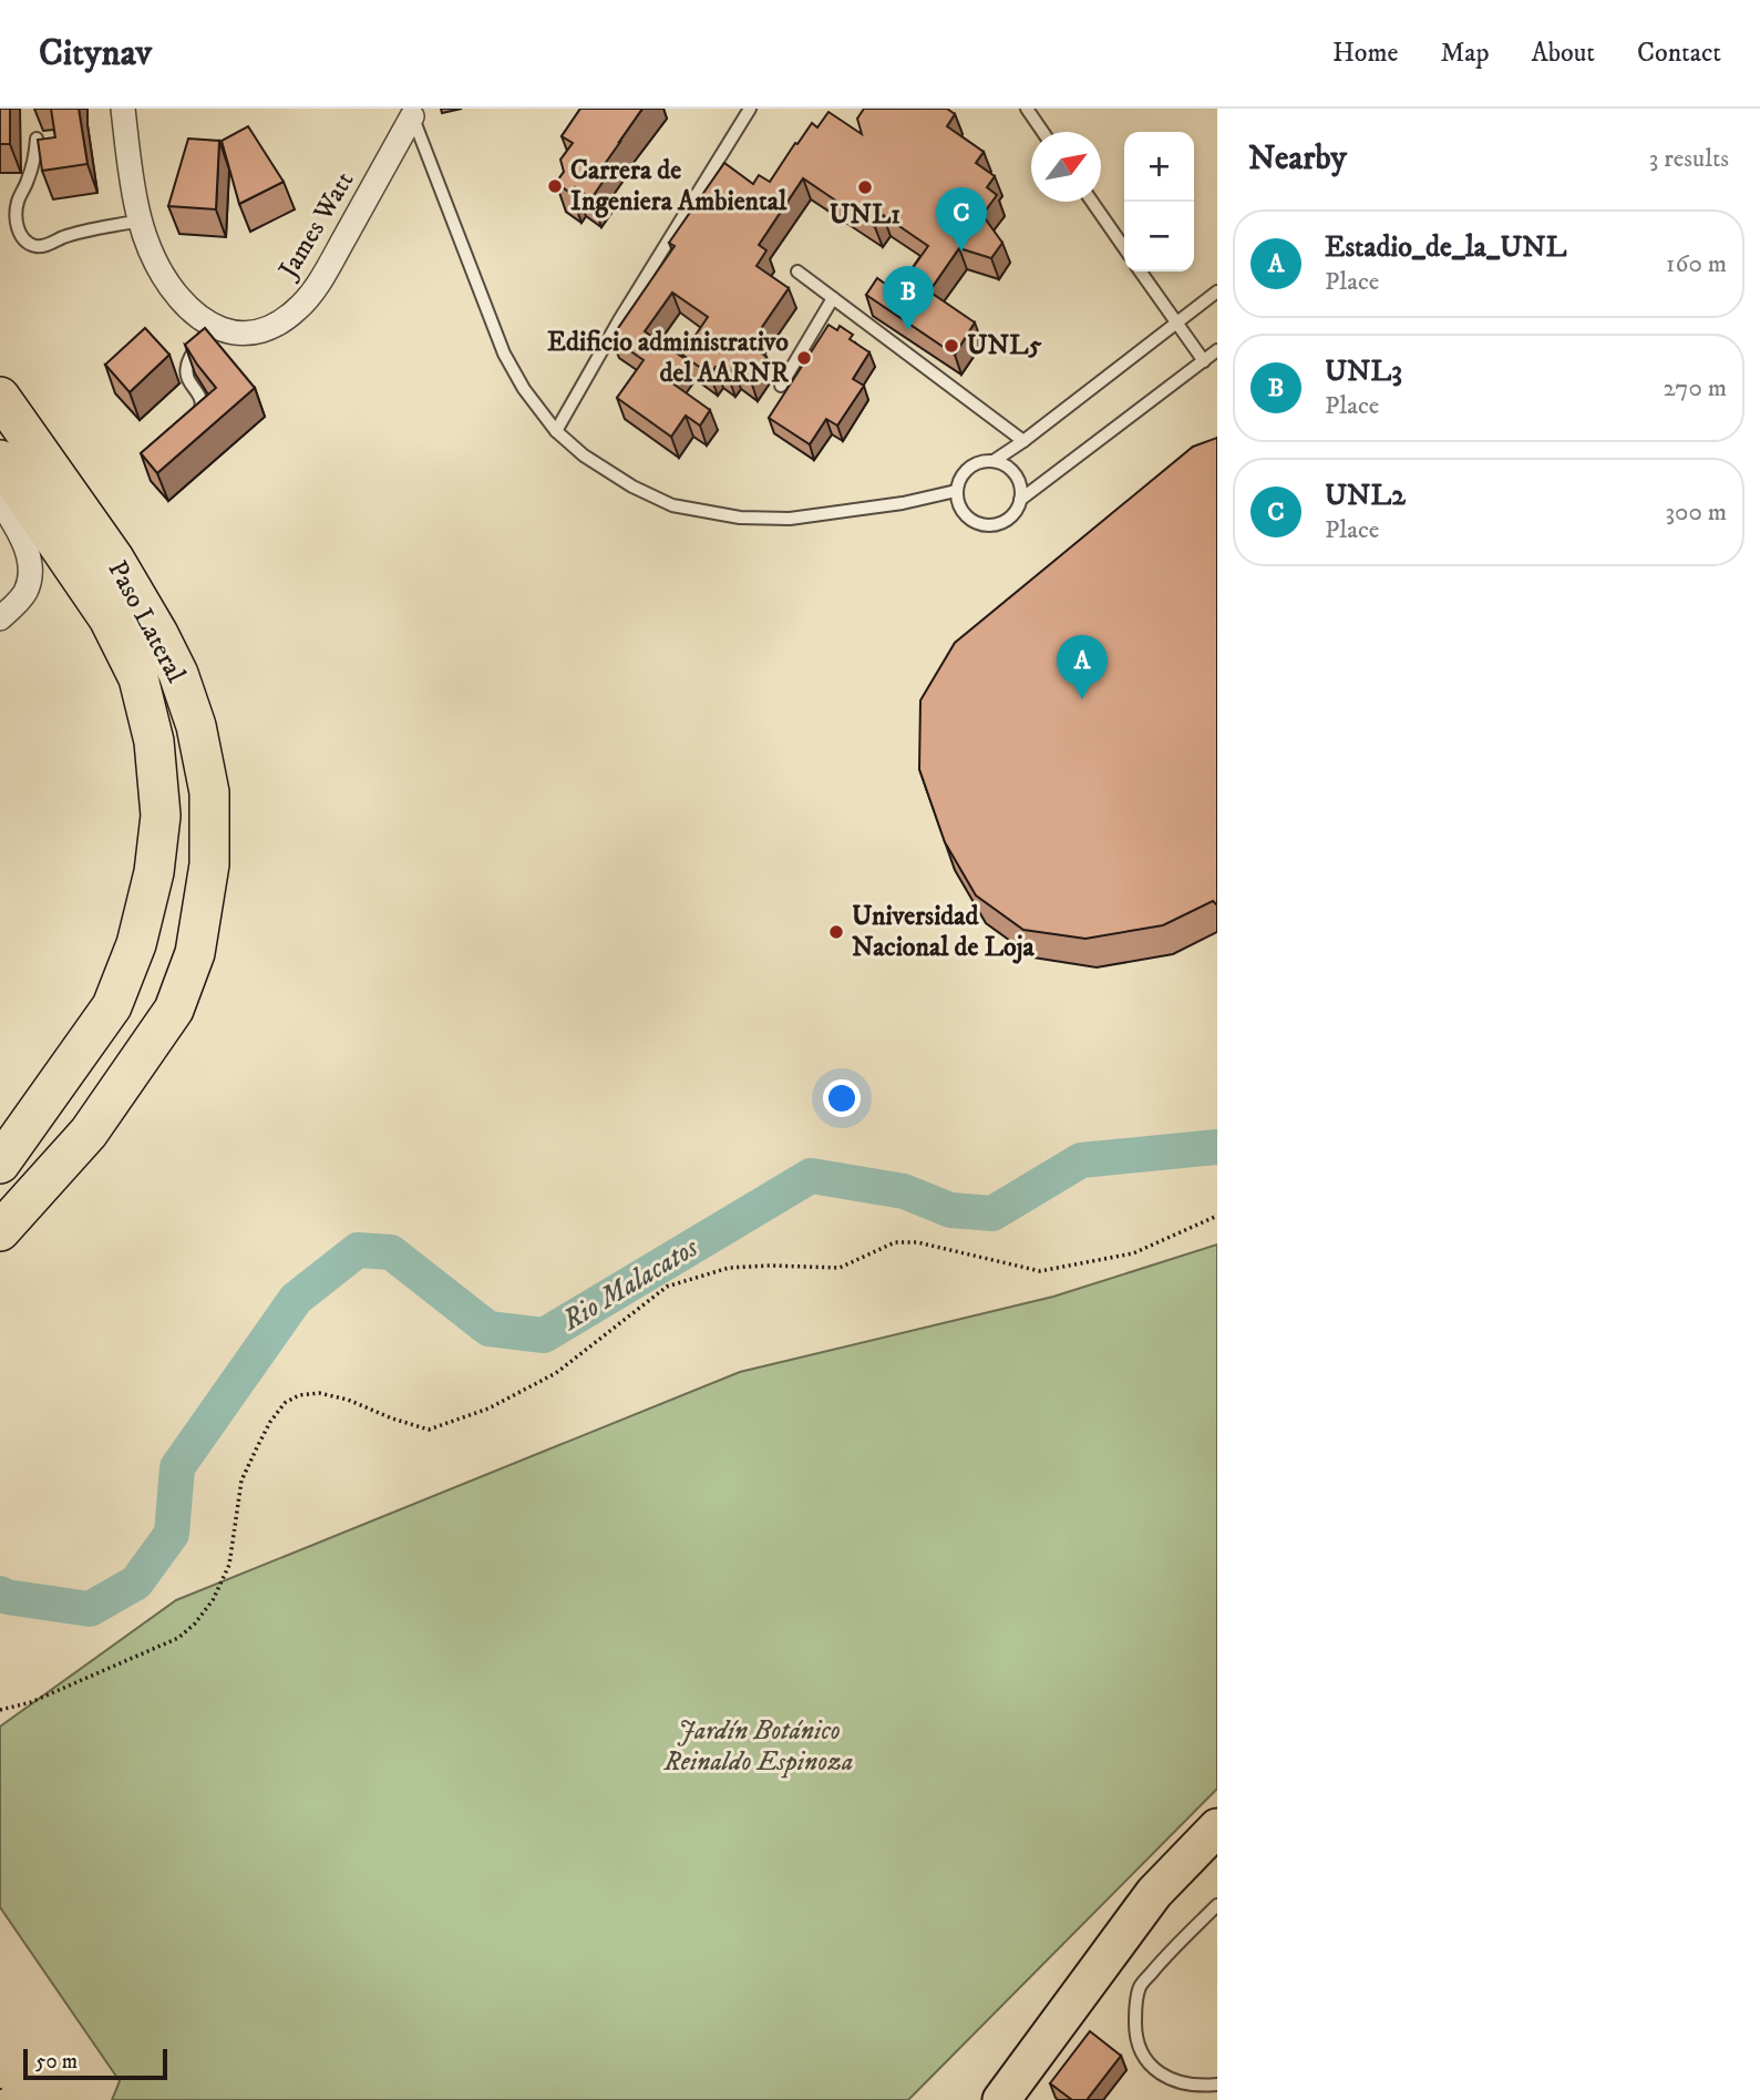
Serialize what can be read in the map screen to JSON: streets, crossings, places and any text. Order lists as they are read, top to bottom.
{
  "streets": {
    "highway": ["Paso Lateral"],
    "street": ["James Watt"]
  },
  "water": ["Rio Malacatos"],
  "parks": ["Jardín Botánico Reinaldo Espinoza"],
  "places": [
    "Carrera de Ingeniera Ambiental",
    "UNL1",
    "UNL5",
    "Edificio administrativo del AARNR",
    "Universidad Nacional de Loja"
  ],
  "scale_bar": "50 m",
  "north": "top right",
  "page": {
    "header": "Citynav",
    "nav": [
      "Home",
      "Map",
      "About",
      "Contact"
    ],
    "heading": ["Nearby", "3 results"],
    "map_buttons": ["+", "−"],
    "pins": ["C", "B", "A"],
    "list": [
      {
        "mark": "A",
        "name": "Estadio_de_la_UNL",
        "note": "Place",
        "value": "160 m"
      },
      {
        "mark": "B",
        "name": "UNL3",
        "note": "Place",
        "value": "270 m"
      },
      {
        "mark": "C",
        "name": "UNL2",
        "note": "Place",
        "value": "300 m"
      }
    ],
    "scale": "50 m"
  }
}
